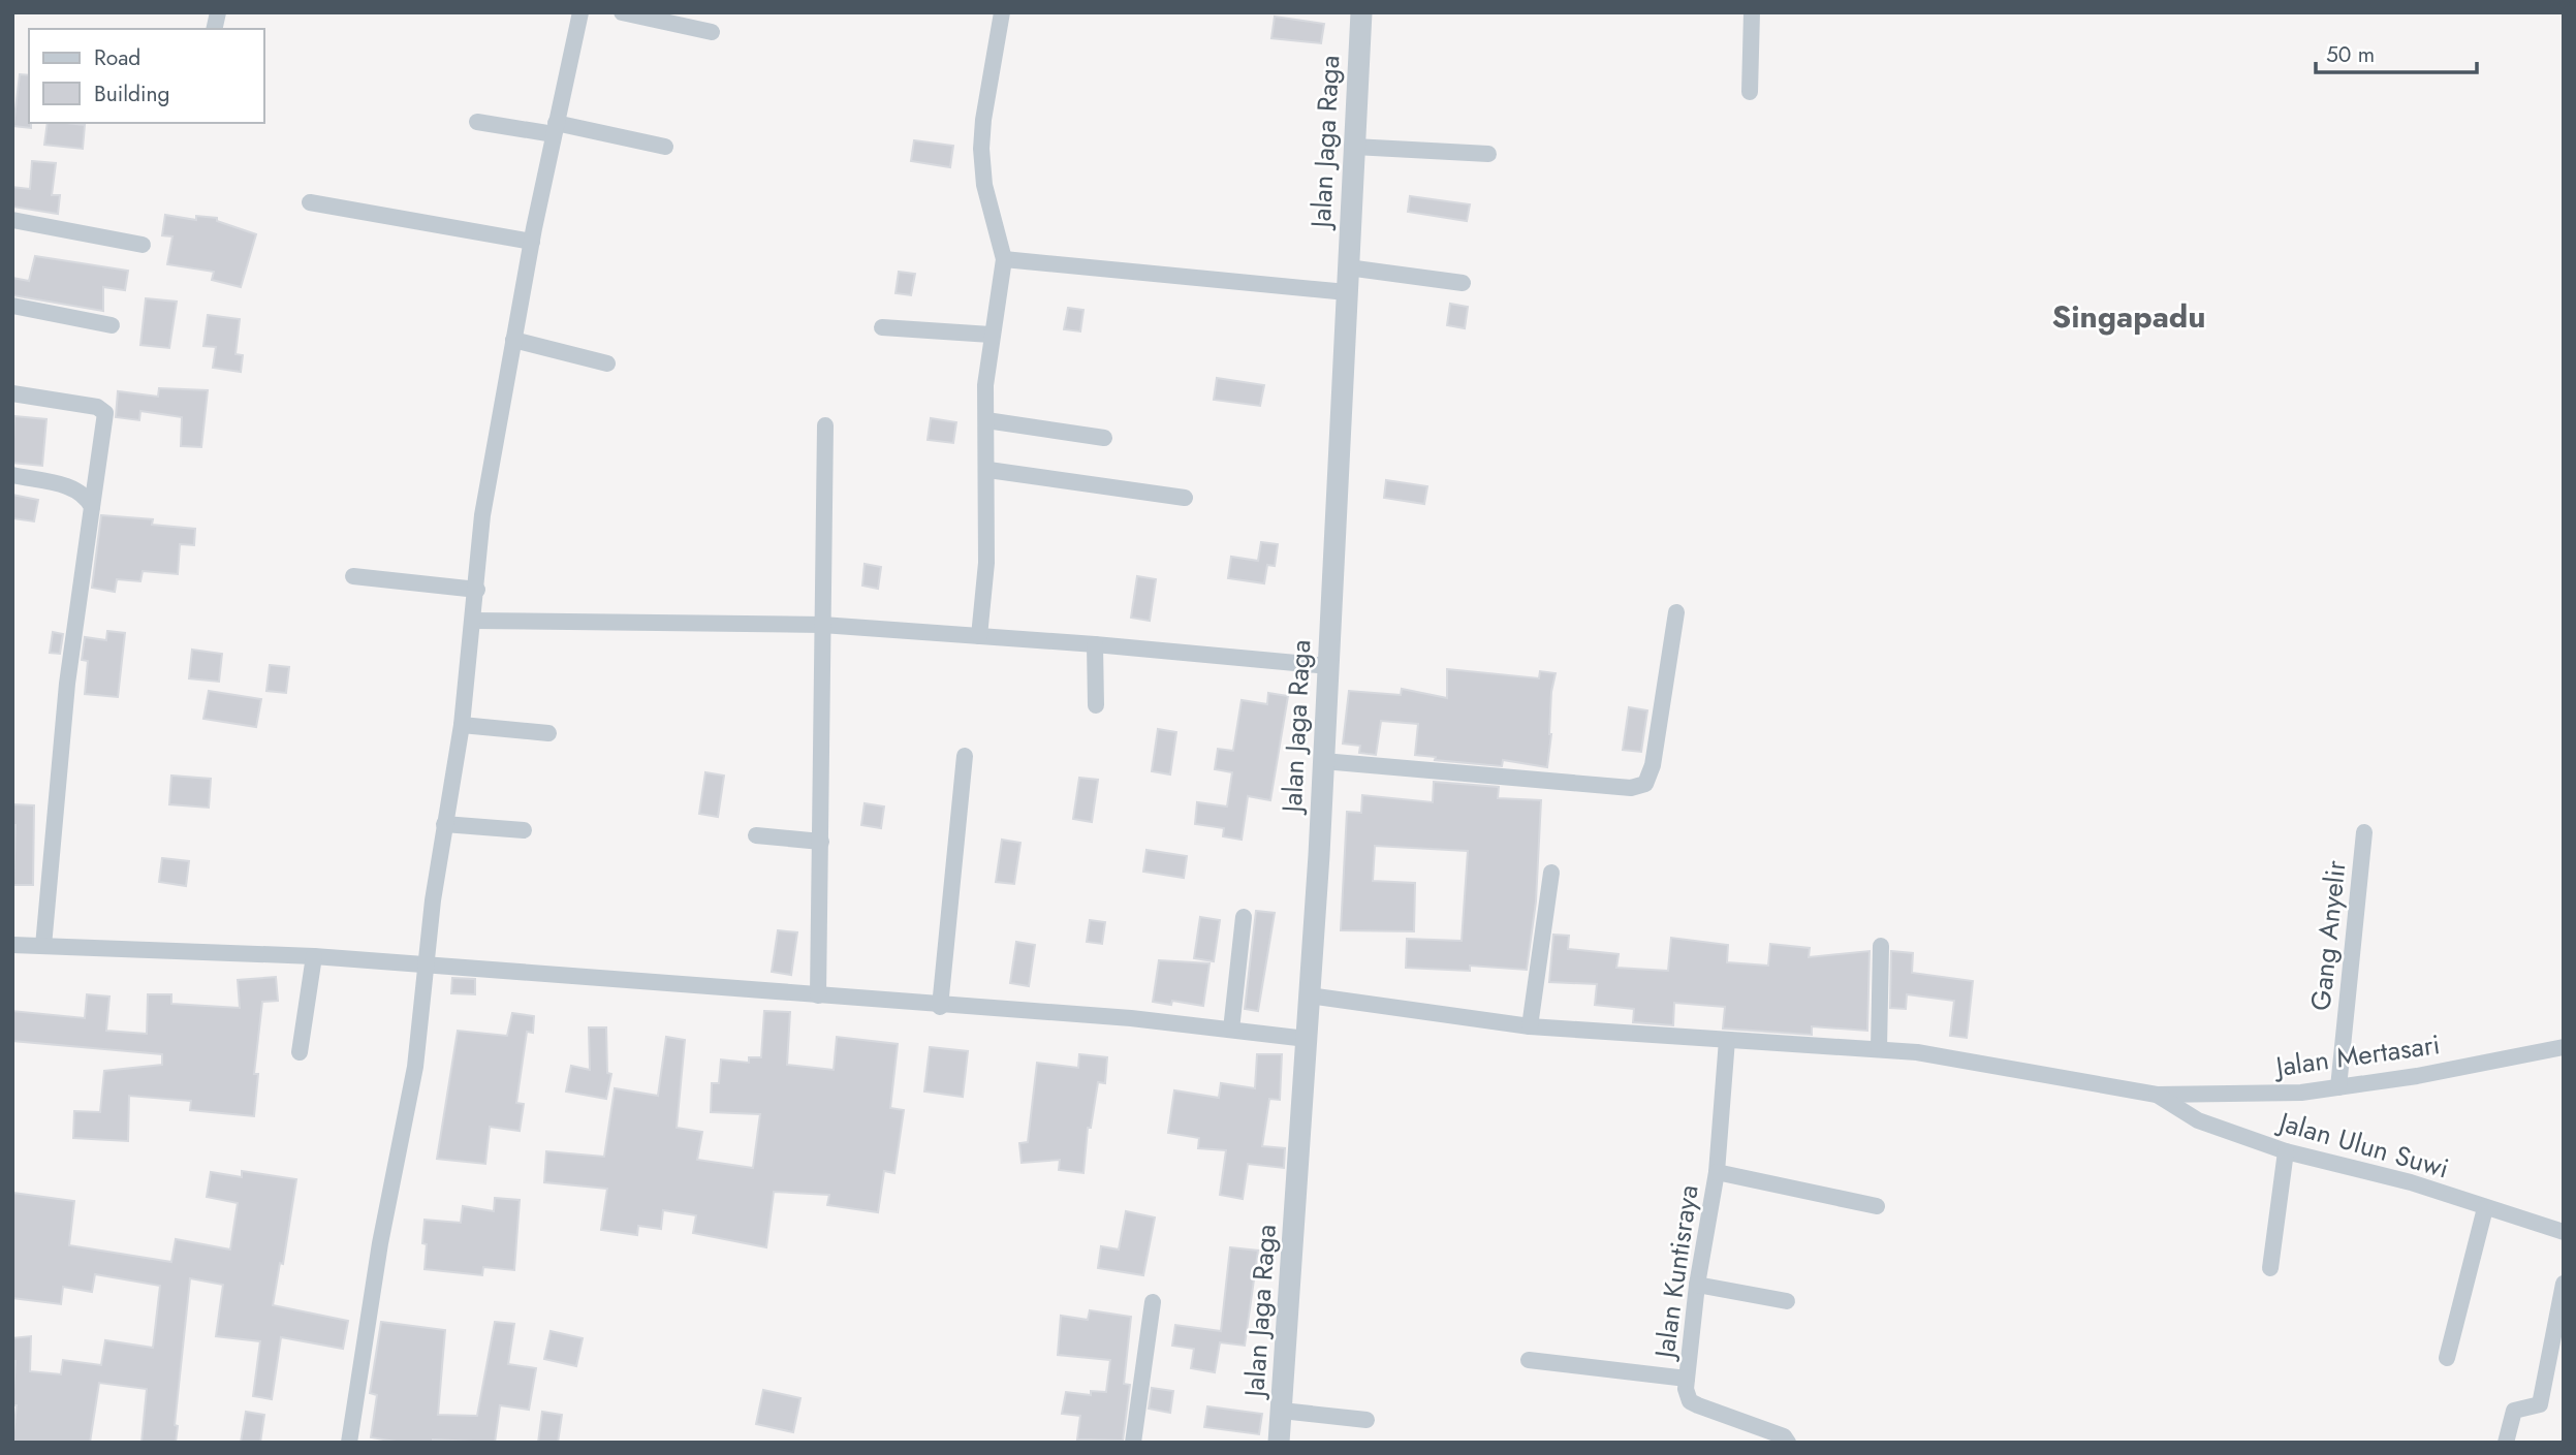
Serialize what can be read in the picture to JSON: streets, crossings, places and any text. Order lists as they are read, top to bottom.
{
  "streets": {
    "street": [
      "Jalan Jaga Raga",
      "Gang Anyelir",
      "Jalan Mertasari",
      "Jalan Ulun Suwi",
      "Jalan Kuntisraya"
    ]
  },
  "crossings": [
    ["Gang Anyelir", "Jalan Mertasari"],
    ["Jalan Mertasari", "Jalan Ulun Suwi"]
  ],
  "districts": ["Singapadu"],
  "legend": ["Road", "Building"],
  "scale_bar": "50 m"
}
